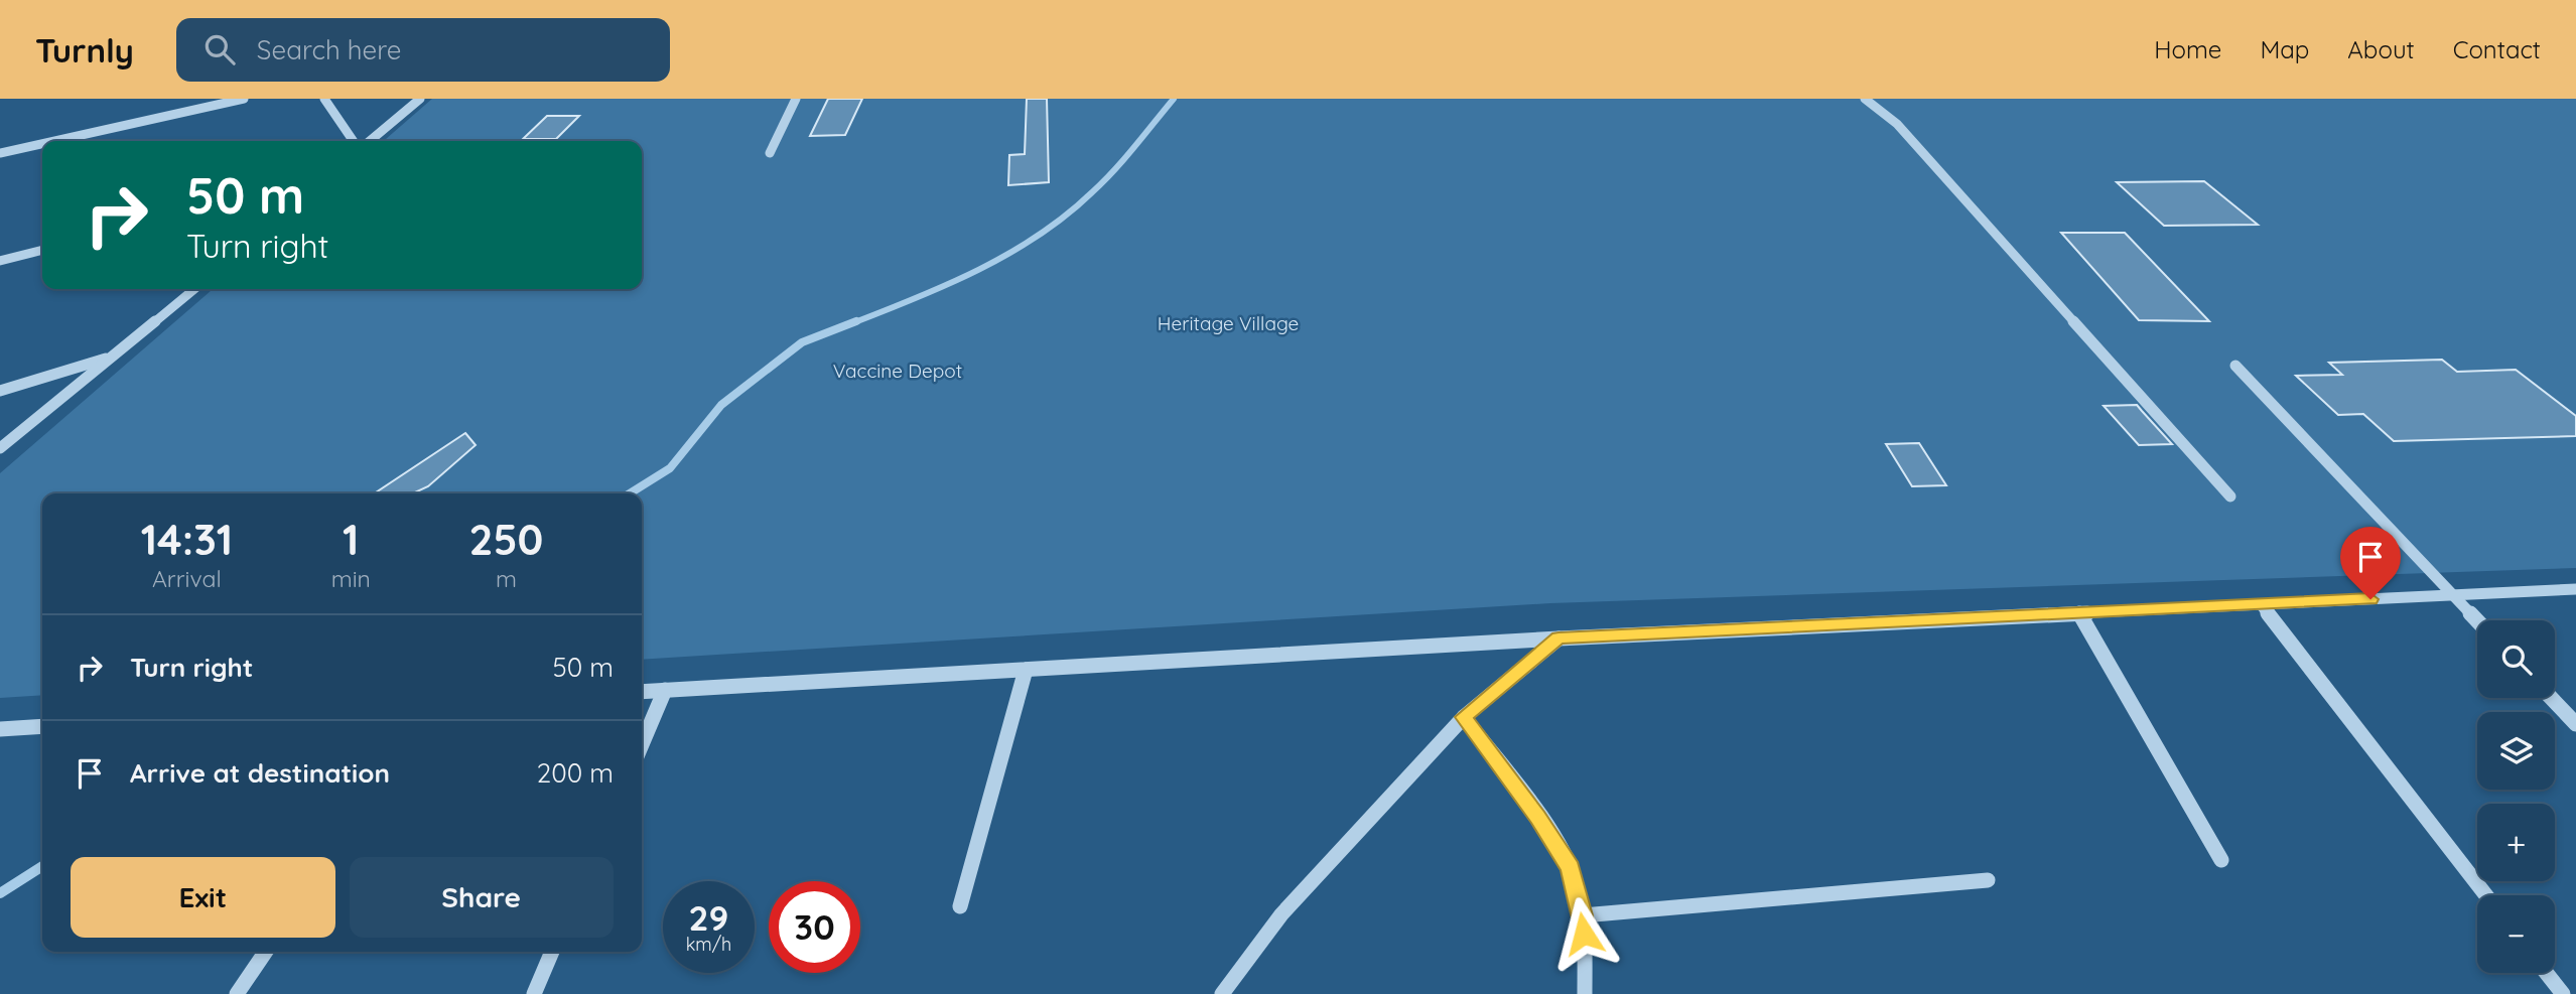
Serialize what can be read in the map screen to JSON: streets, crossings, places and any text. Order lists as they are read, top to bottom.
{
  "parks": ["Heritage Village", "Vaccine Depot"],
  "page": {
    "header": "Turnly",
    "search": "Search here",
    "nav": [
      "Home",
      "Map",
      "About",
      "Contact"
    ],
    "turn": ["50 m", "Turn right"],
    "eta": [
      "14:31",
      "Arrival",
      "1",
      "min",
      "250",
      "m"
    ],
    "list": [
      {
        "name": "Turn right",
        "value": "50 m"
      },
      {
        "name": "Arrive at destination",
        "value": "200 m"
      }
    ],
    "map_buttons": ["+", "−"],
    "buttons": ["Exit", "Share"],
    "speed": "29 km/h",
    "limit": "30"
  }
}
